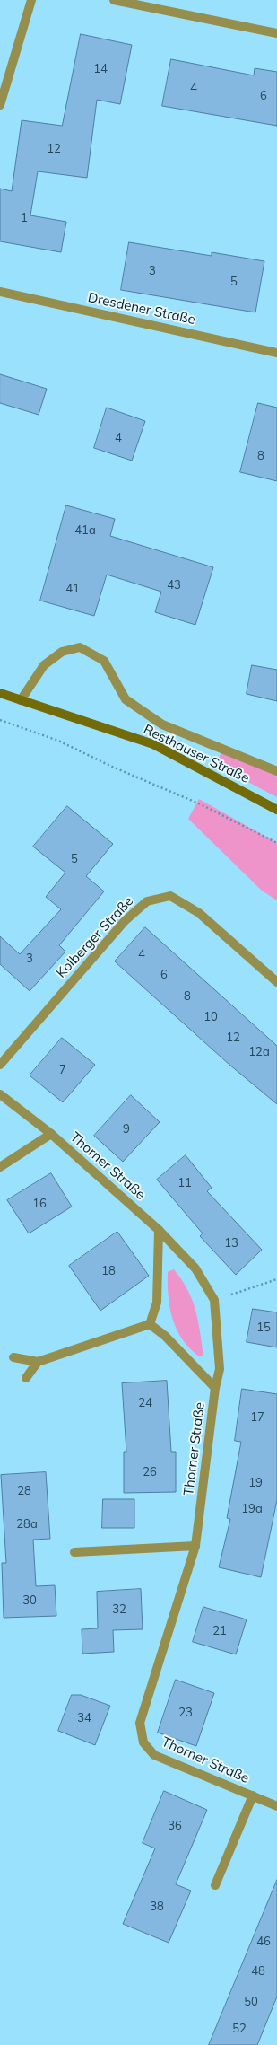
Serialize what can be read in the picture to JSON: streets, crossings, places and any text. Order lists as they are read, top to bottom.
{
  "streets": {
    "street": [
      "Dresdener Straße",
      "Resthauser Straße",
      "Kolberger Straße",
      "Thorner Straße"
    ]
  },
  "house_numbers": [
    "14",
    "4",
    "6",
    "12",
    "1",
    "3",
    "5",
    "4",
    "8",
    "41a",
    "43",
    "41",
    "5",
    "4",
    "3",
    "6",
    "8",
    "10",
    "12",
    "12a",
    "7",
    "9",
    "11",
    "16",
    "13",
    "18",
    "15",
    "24",
    "17",
    "26",
    "19",
    "28",
    "19a",
    "28a",
    "30",
    "32",
    "21",
    "23",
    "34",
    "36",
    "38",
    "46",
    "48",
    "50",
    "52"
  ]
}
